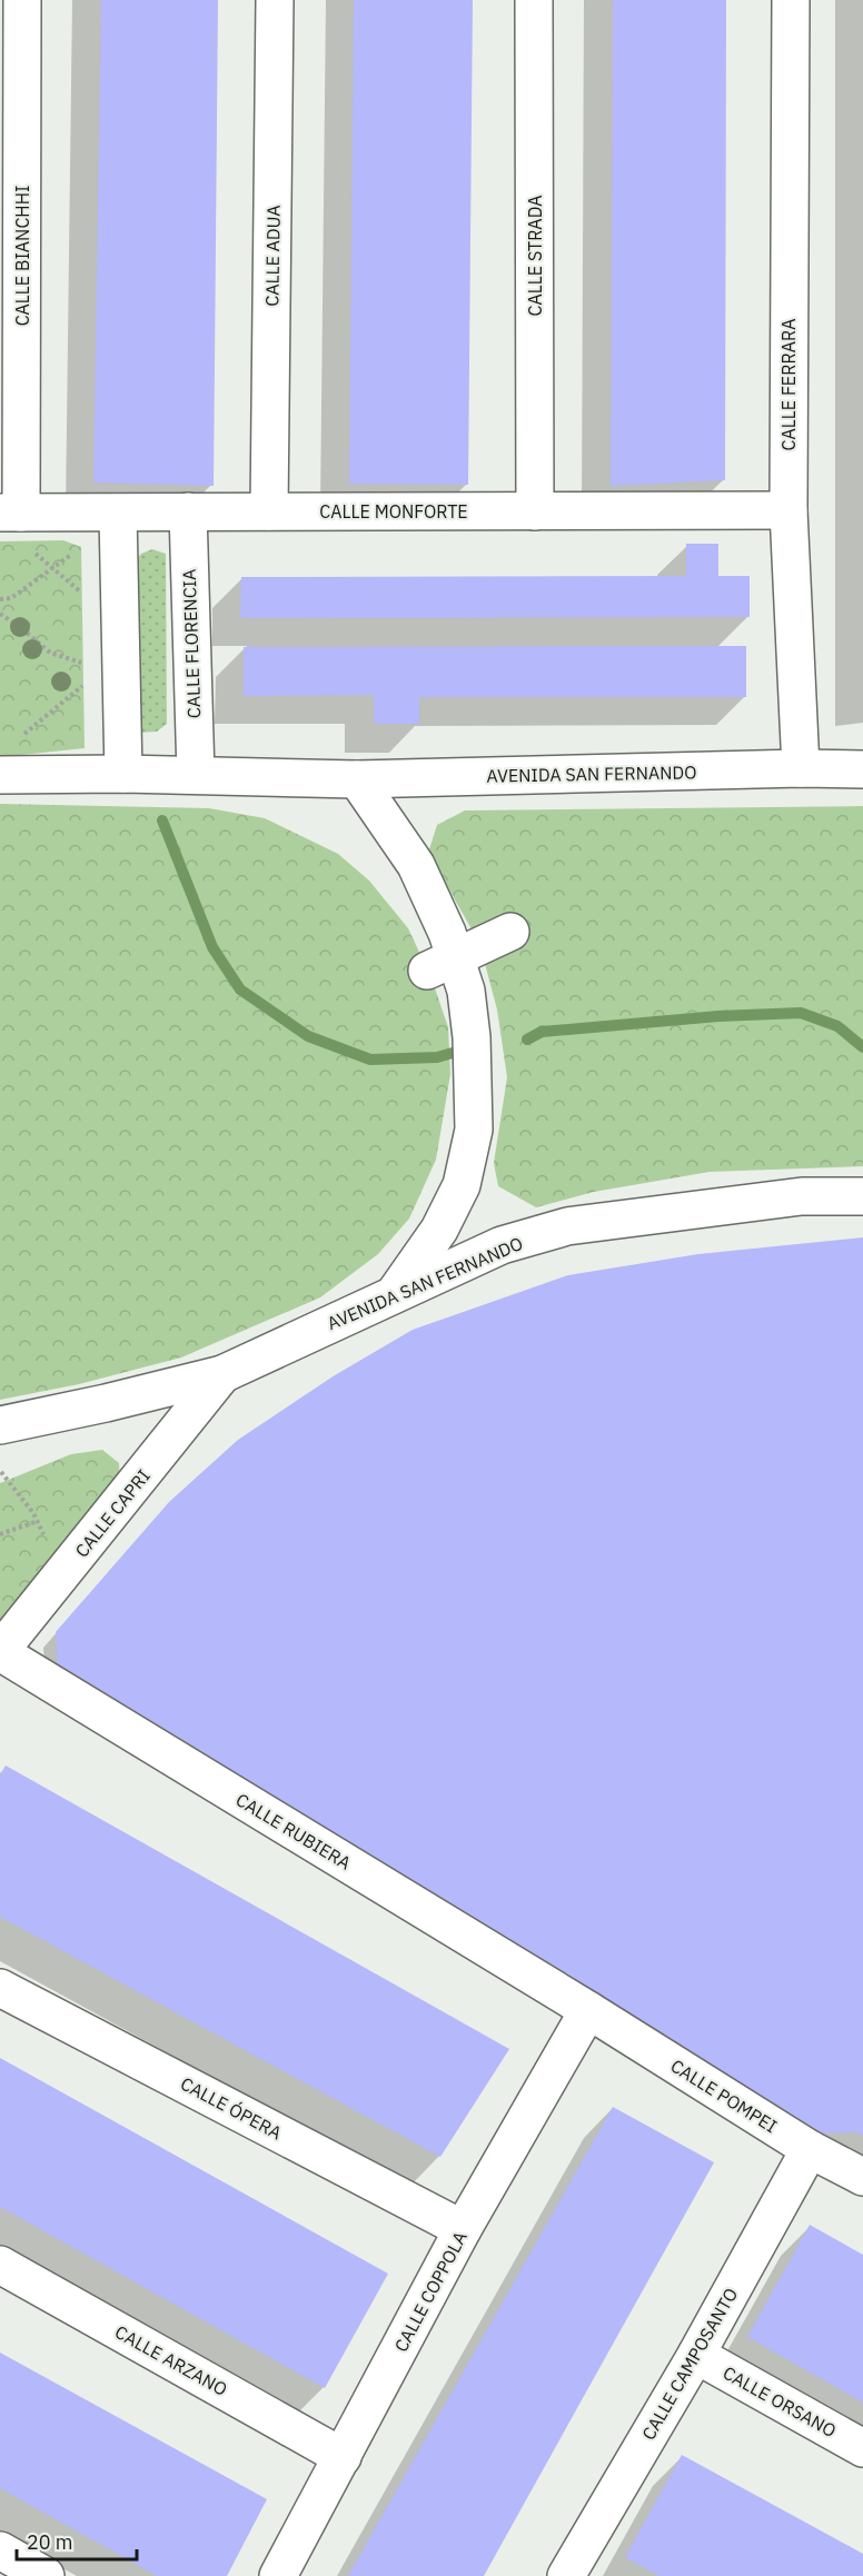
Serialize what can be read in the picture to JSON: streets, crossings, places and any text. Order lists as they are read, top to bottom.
{
  "streets": {
    "street": [
      "CALLE BIANCHHI",
      "CALLE ADUA",
      "CALLE STRADA",
      "CALLE FERRARA",
      "CALLE MONFORTE",
      "CALLE FLORENCIA",
      "AVENIDA SAN FERNANDO",
      "CALLE CAPRI",
      "CALLE RUBIERA",
      "CALLE POMPEI",
      "CALLE ÓPERA",
      "CALLE COPPOLA",
      "CALLE ARZANO",
      "CALLE CAMPOSANTO",
      "CALLE ORSANO"
    ]
  },
  "crossings": [
    ["CALLE BIANCHHI", "CALLE MONFORTE"],
    ["CALLE ADUA", "CALLE MONFORTE"],
    ["CALLE STRADA", "CALLE MONFORTE"],
    ["CALLE FERRARA", "CALLE MONFORTE"],
    ["CALLE FERRARA", "AVENIDA SAN FERNANDO"],
    ["CALLE MONFORTE", "CALLE FLORENCIA"],
    ["CALLE FLORENCIA", "AVENIDA SAN FERNANDO"],
    ["AVENIDA SAN FERNANDO", "CALLE CAPRI"],
    ["CALLE CAPRI", "CALLE RUBIERA"],
    ["CALLE RUBIERA", "CALLE POMPEI"],
    ["CALLE RUBIERA", "CALLE COPPOLA"],
    ["CALLE POMPEI", "CALLE COPPOLA"],
    ["CALLE POMPEI", "CALLE CAMPOSANTO"],
    ["CALLE ÓPERA", "CALLE COPPOLA"],
    ["CALLE COPPOLA", "CALLE ARZANO"],
    ["CALLE CAMPOSANTO", "CALLE ORSANO"]
  ],
  "scale_bar": "20 m"
}
